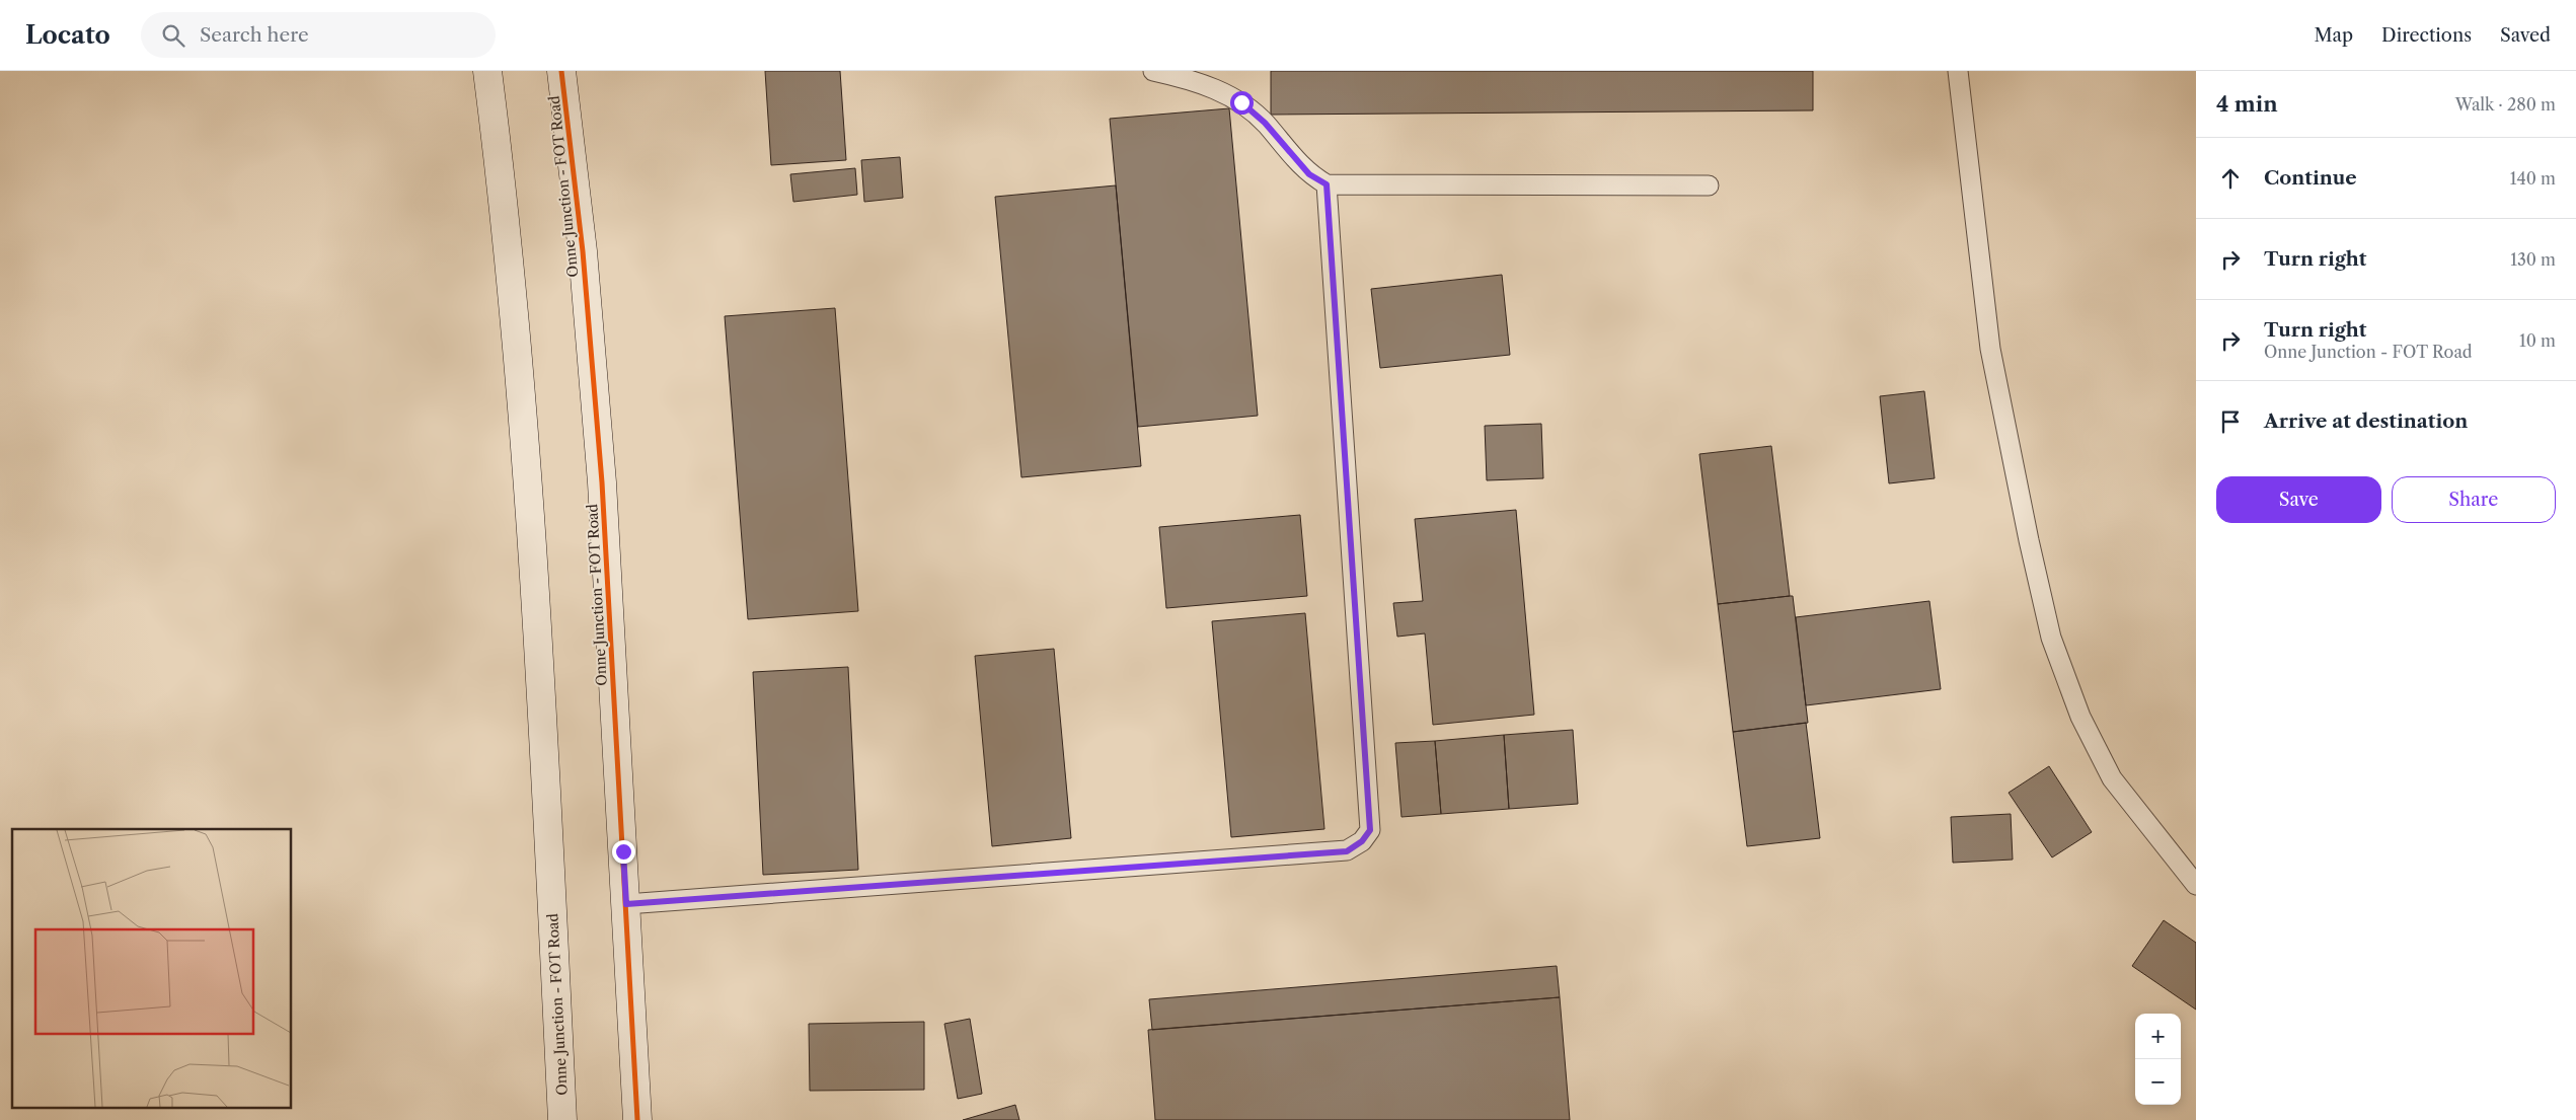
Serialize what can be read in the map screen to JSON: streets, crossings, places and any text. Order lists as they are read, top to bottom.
{
  "streets": {
    "street": ["Onne Junction - FOT Road"]
  },
  "page": {
    "header": "Locato",
    "search": "Search here",
    "nav": ["Map", "Directions", "Saved"],
    "heading": ["4 min", "Walk · 280 m"],
    "list": [
      ["Continue", "140 m"],
      ["Turn right", "130 m"],
      ["Turn right", "Onne Junction - FOT Road", "10 m"],
      "Arrive at destination"
    ],
    "buttons": ["Save", "Share"],
    "map_buttons": ["+", "−"]
  }
}
